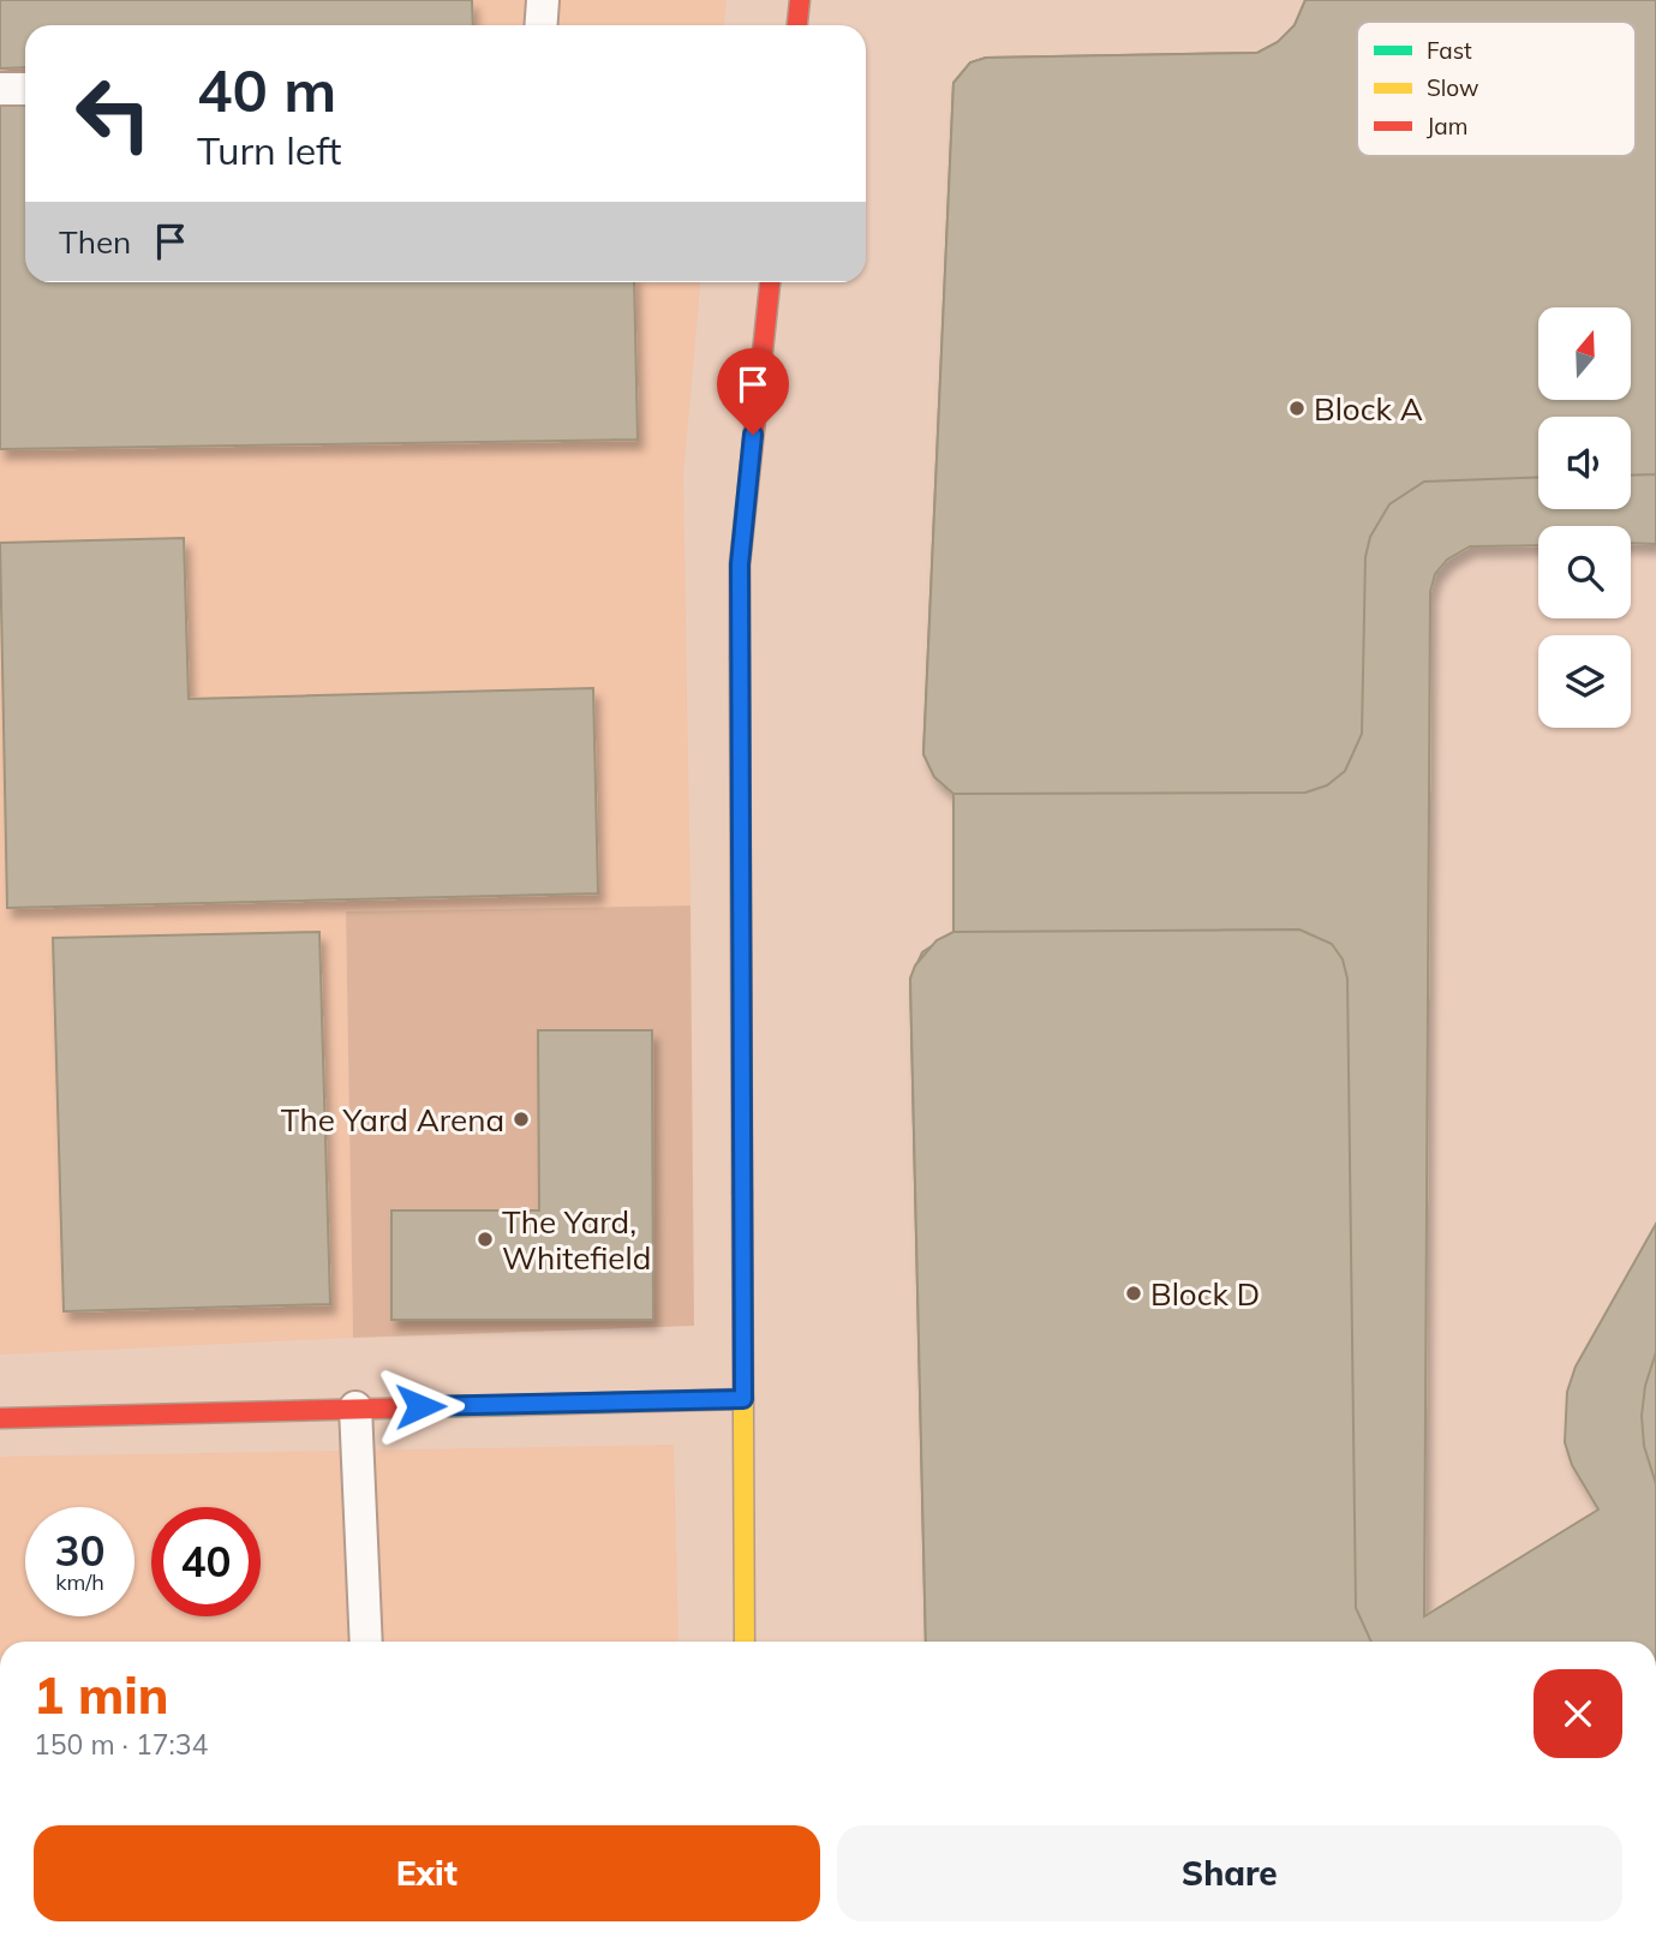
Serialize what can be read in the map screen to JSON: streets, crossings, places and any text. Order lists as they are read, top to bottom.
{
  "places": [
    "Block A",
    "The Yard Arena",
    "The Yard, Whitefield",
    "Block D"
  ],
  "legend": ["Fast", "Slow", "Jam"],
  "north": "top",
  "page": {
    "turn": ["40 m", "Turn left"],
    "then": "Then",
    "speed": "30 km/h",
    "limit": "40",
    "heading": ["1 min", "150 m · 17:34"],
    "buttons": ["Exit", "Share"]
  }
}
